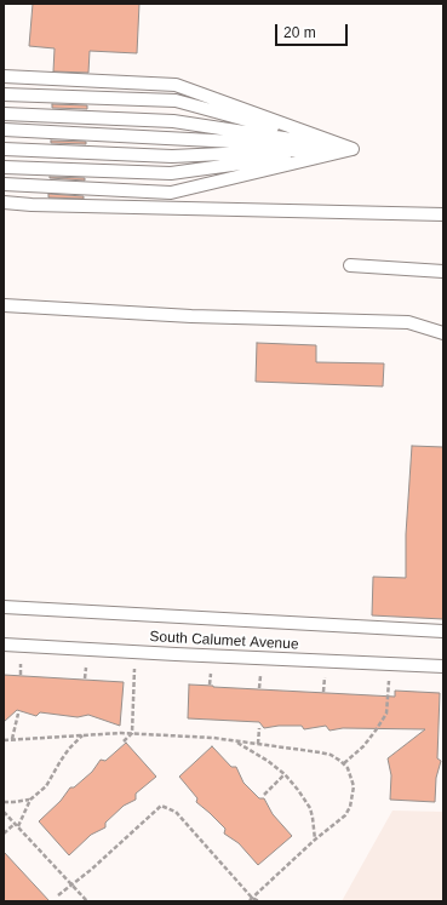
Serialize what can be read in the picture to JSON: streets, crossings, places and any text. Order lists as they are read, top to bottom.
{
  "streets": {
    "lane": ["South Calumet Avenue"]
  },
  "scale_bar": "20 m"
}
